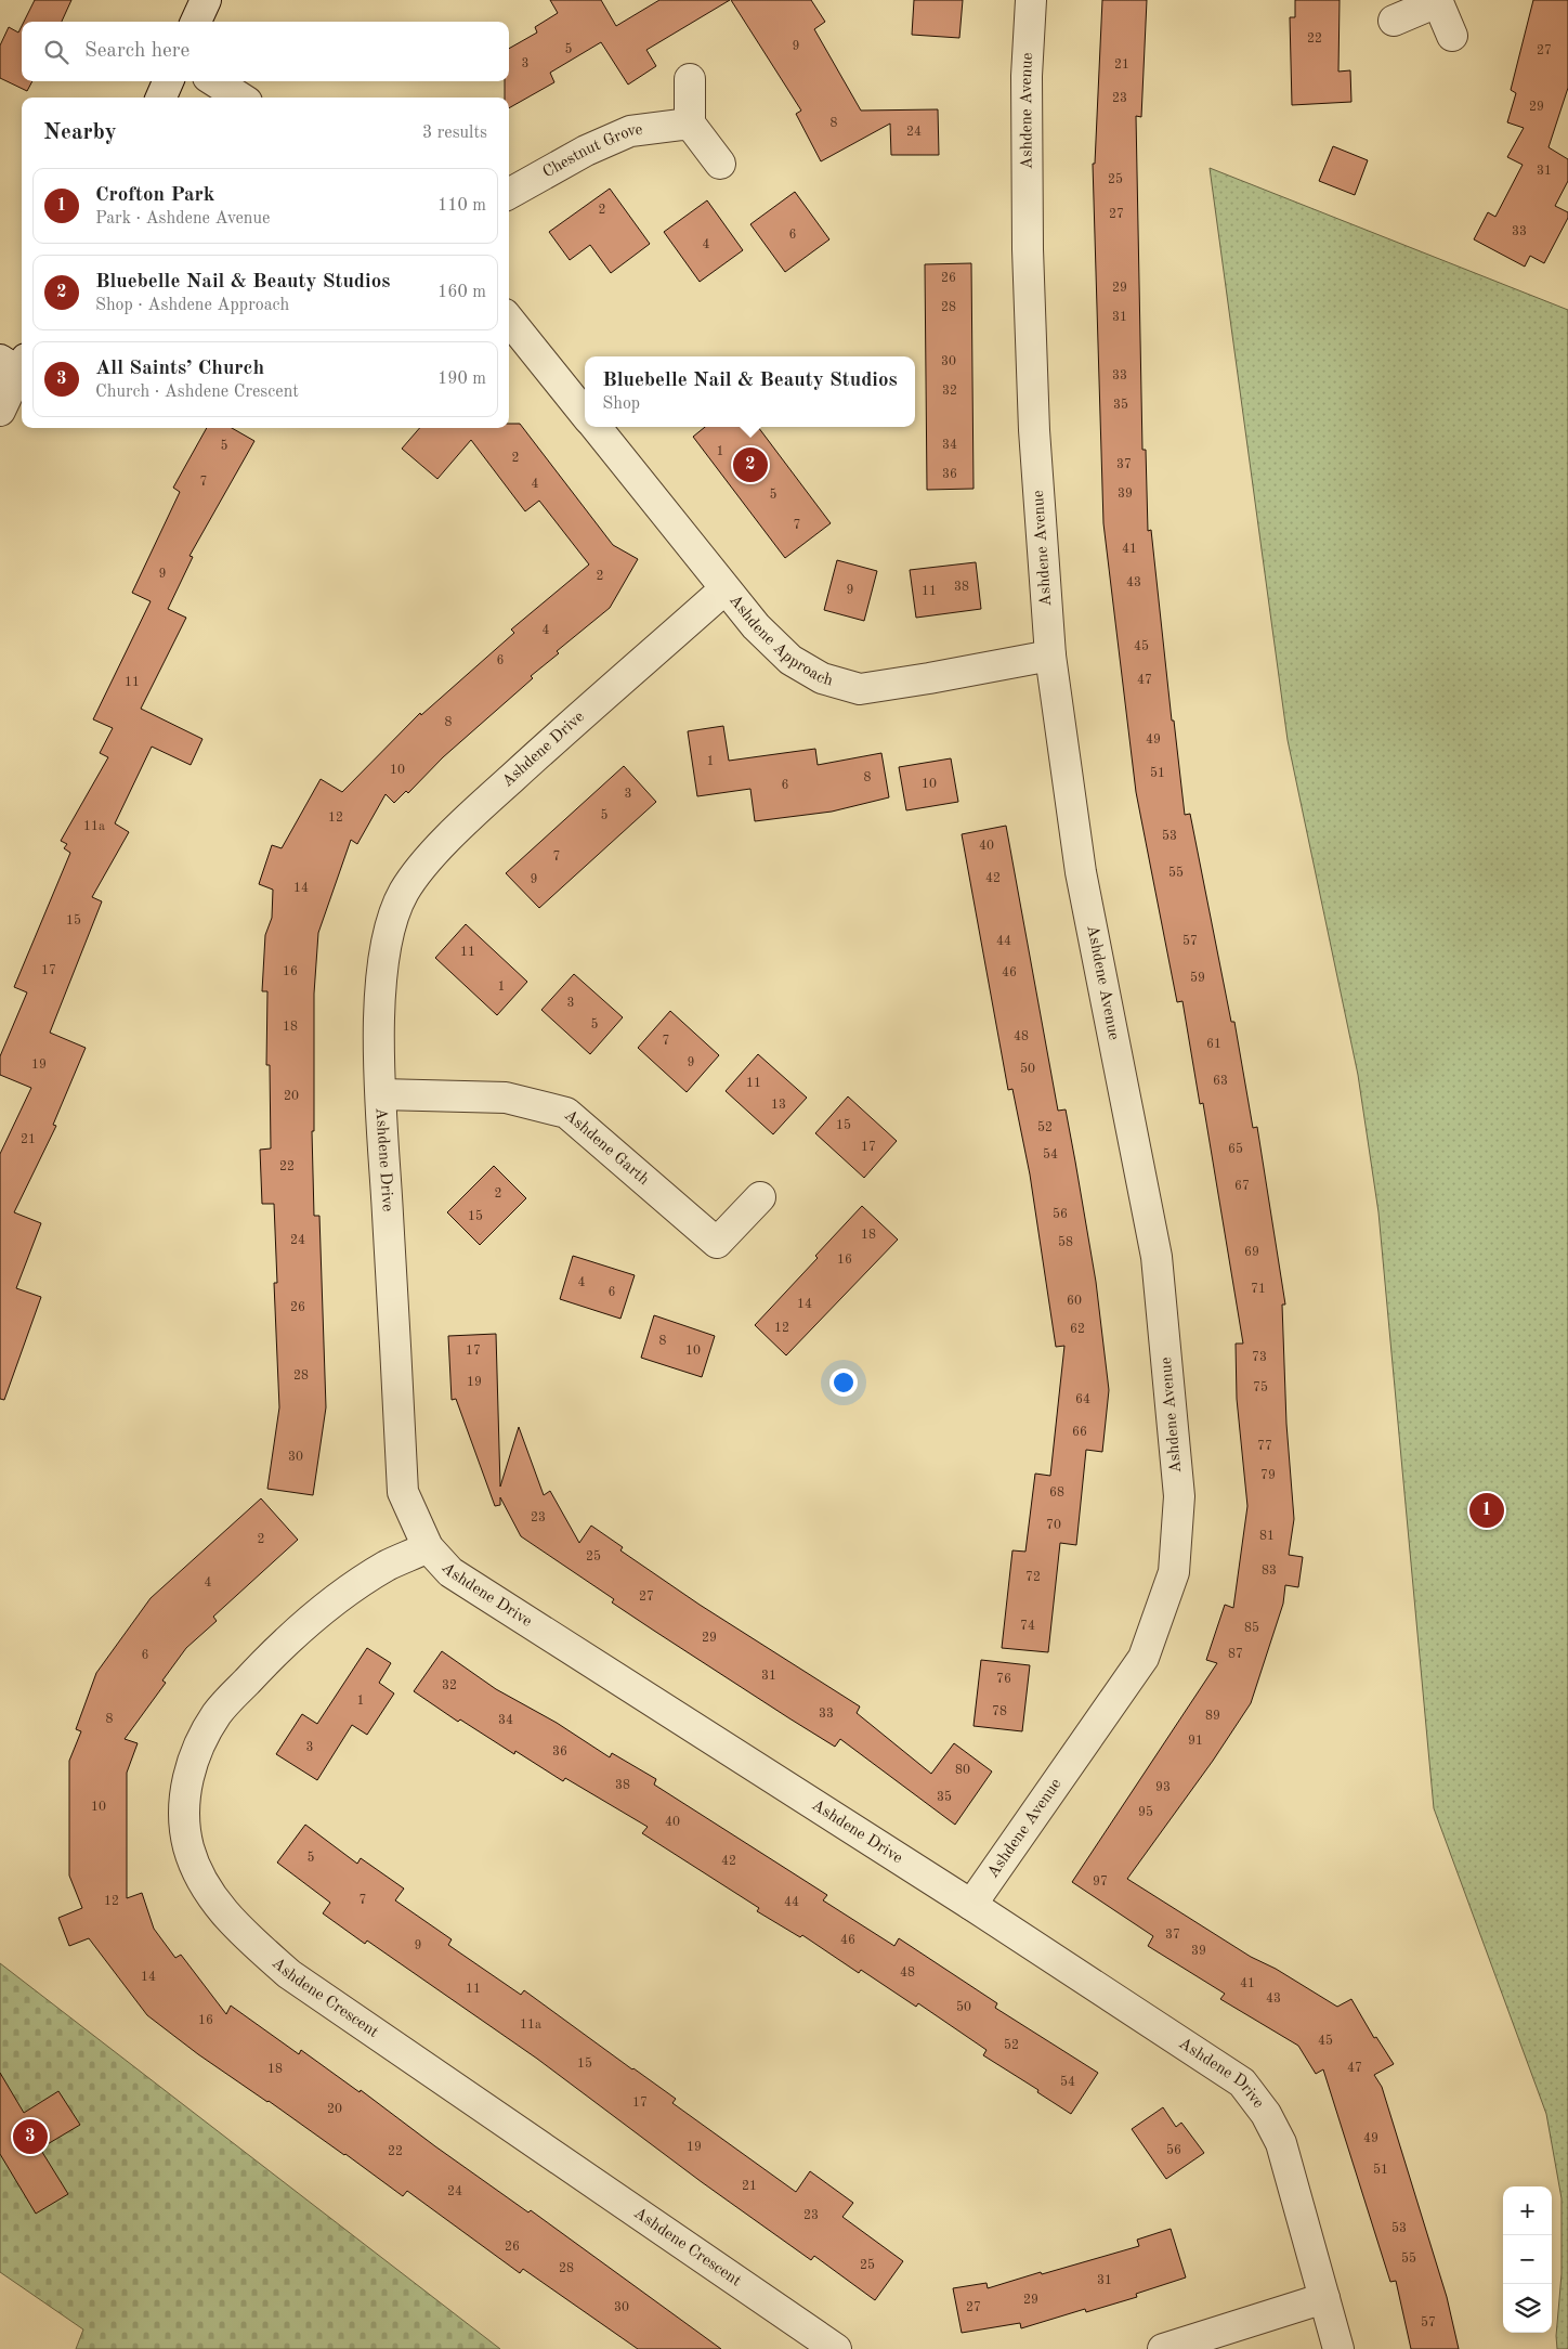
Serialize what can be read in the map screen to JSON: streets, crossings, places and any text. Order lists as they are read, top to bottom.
{
  "streets": {
    "street": [
      "Ashdene Avenue",
      "Chestnut Grove",
      "Ashdene Approach",
      "Ashdene Drive",
      "Ashdene Garth",
      "Ashdene Crescent"
    ]
  },
  "crossings": [
    ["Ashdene Avenue", "Ashdene Approach"],
    ["Ashdene Avenue", "Ashdene Drive"],
    ["Ashdene Approach", "Ashdene Drive"],
    ["Ashdene Drive", "Ashdene Garth"],
    ["Ashdene Drive", "Ashdene Crescent"]
  ],
  "house_numbers": [
    "22",
    "9",
    "5",
    "27",
    "3",
    "21",
    "23",
    "29",
    "8",
    "24",
    "31",
    "25",
    "2",
    "27",
    "33",
    "6",
    "4",
    "26",
    "29",
    "28",
    "31",
    "30",
    "33",
    "32",
    "35",
    "34",
    "5",
    "1",
    "2",
    "37",
    "36",
    "7",
    "4",
    "39",
    "5",
    "7",
    "41",
    "9",
    "2",
    "43",
    "38",
    "9",
    "11",
    "4",
    "45",
    "6",
    "47",
    "11",
    "8",
    "49",
    "1",
    "10",
    "51",
    "8",
    "10",
    "6",
    "3",
    "5",
    "12",
    "11a",
    "53",
    "40",
    "7",
    "55",
    "42",
    "9",
    "14",
    "15",
    "44",
    "57",
    "11",
    "17",
    "16",
    "46",
    "59",
    "1",
    "3",
    "5",
    "18",
    "48",
    "7",
    "61",
    "9",
    "19",
    "50",
    "63",
    "11",
    "20",
    "13",
    "15",
    "52",
    "21",
    "17",
    "65",
    "54",
    "22",
    "67",
    "2",
    "56",
    "15",
    "18",
    "24",
    "58",
    "69",
    "16",
    "4",
    "71",
    "6",
    "60",
    "14",
    "26",
    "12",
    "62",
    "8",
    "17",
    "10",
    "73",
    "28",
    "19",
    "75",
    "64",
    "66",
    "77",
    "30",
    "79",
    "68",
    "23",
    "70",
    "81",
    "2",
    "25",
    "83",
    "72",
    "4",
    "27",
    "74",
    "85",
    "29",
    "87",
    "6",
    "31",
    "76",
    "32",
    "1",
    "78",
    "33",
    "89",
    "8",
    "34",
    "91",
    "3",
    "36",
    "80",
    "38",
    "93",
    "35",
    "10",
    "95",
    "40",
    "5",
    "42",
    "97",
    "7",
    "12",
    "44",
    "37",
    "46",
    "9",
    "39",
    "48",
    "14",
    "41",
    "11",
    "43",
    "50",
    "16",
    "11a",
    "45",
    "52",
    "15",
    "47",
    "18",
    "54",
    "17",
    "20",
    "49",
    "19",
    "56",
    "22",
    "51",
    "21",
    "24",
    "23",
    "53",
    "26",
    "55",
    "25",
    "28",
    "31",
    "29",
    "30",
    "27",
    "57"
  ],
  "page": {
    "search": "Search here",
    "heading": ["Nearby", "3 results"],
    "list": [
      {
        "mark": "1",
        "name": "Crofton Park",
        "note": "Park · Ashdene Avenue",
        "value": "110 m"
      },
      {
        "mark": "2",
        "name": "Bluebelle Nail & Beauty Studios",
        "note": "Shop · Ashdene Approach",
        "value": "160 m"
      },
      {
        "mark": "3",
        "name": "All Saints’ Church",
        "note": "Church · Ashdene Crescent",
        "value": "190 m"
      }
    ],
    "popup": ["Bluebelle Nail & Beauty Studios", "Shop"],
    "pins": ["2", "1", "3"],
    "map_buttons": ["+", "−"]
  }
}
